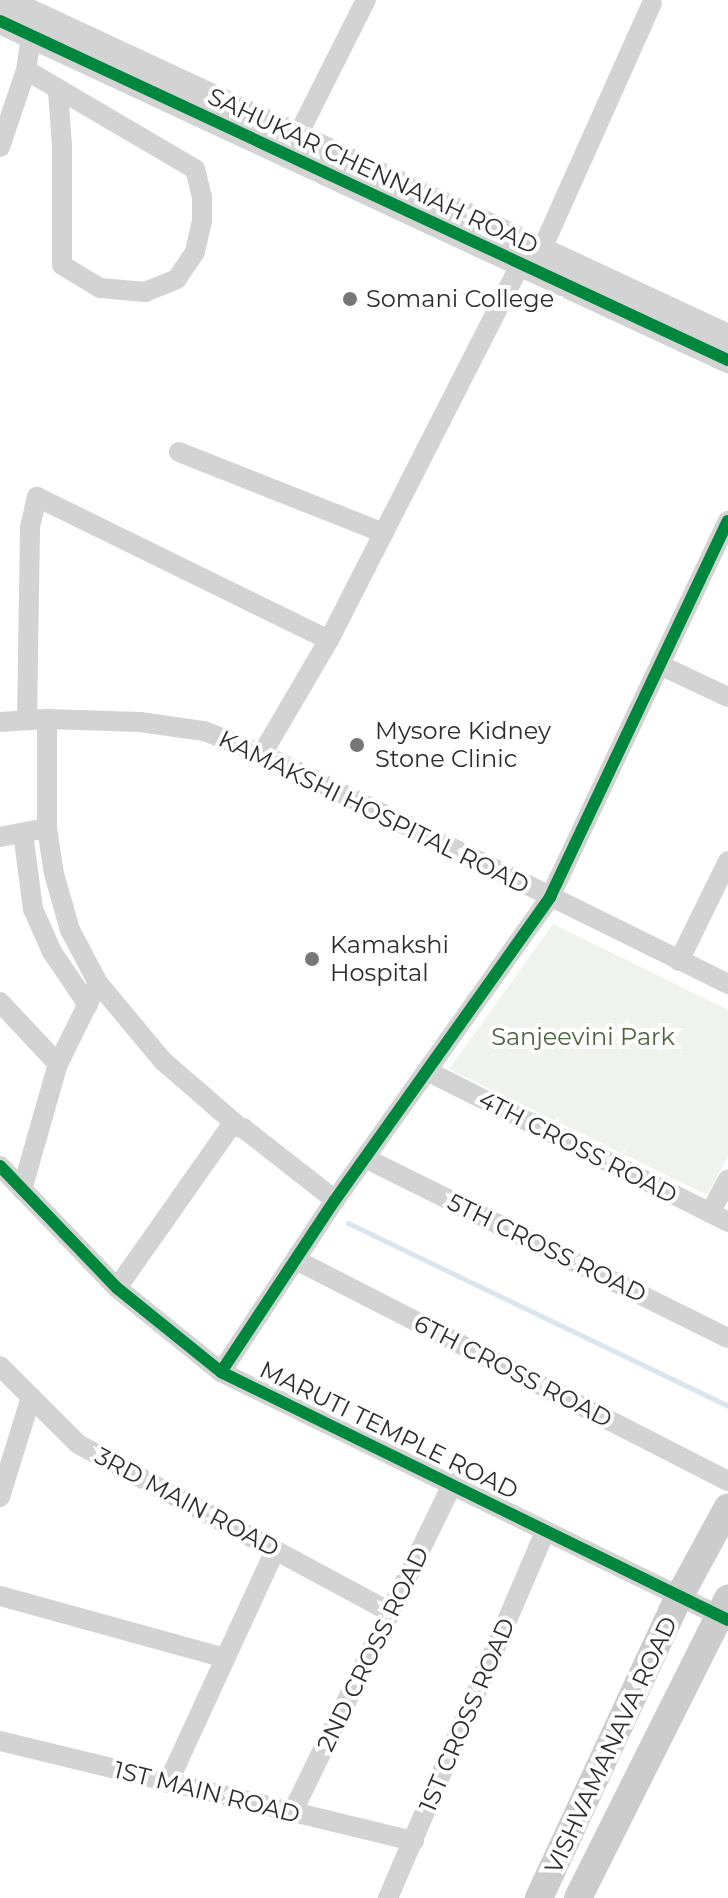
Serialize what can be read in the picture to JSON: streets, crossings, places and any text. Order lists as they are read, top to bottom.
{
  "streets": {
    "main road": ["VISHVAMANAVA ROAD"],
    "street": [
      "SAHUKAR CHENNAIAH ROAD",
      "KAMAKSHI HOSPITAL ROAD",
      "4TH CROSS ROAD",
      "5TH CROSS ROAD",
      "6TH CROSS ROAD",
      "MARUTI TEMPLE ROAD",
      "3RD MAIN ROAD",
      "2ND CROSS ROAD",
      "1ST CROSS ROAD",
      "1ST MAIN ROAD"
    ]
  },
  "crossings": [
    ["MARUTI TEMPLE ROAD", "2ND CROSS ROAD"],
    ["MARUTI TEMPLE ROAD", "1ST CROSS ROAD"],
    ["MARUTI TEMPLE ROAD", "VISHVAMANAVA ROAD"],
    ["3RD MAIN ROAD", "2ND CROSS ROAD"],
    ["2ND CROSS ROAD", "1ST MAIN ROAD"],
    ["1ST CROSS ROAD", "1ST MAIN ROAD"]
  ],
  "parks": ["Sanjeevini Park"],
  "places": ["Somani College", "Mysore Kidney Stone Clinic", "Kamakshi Hospital"]
}
